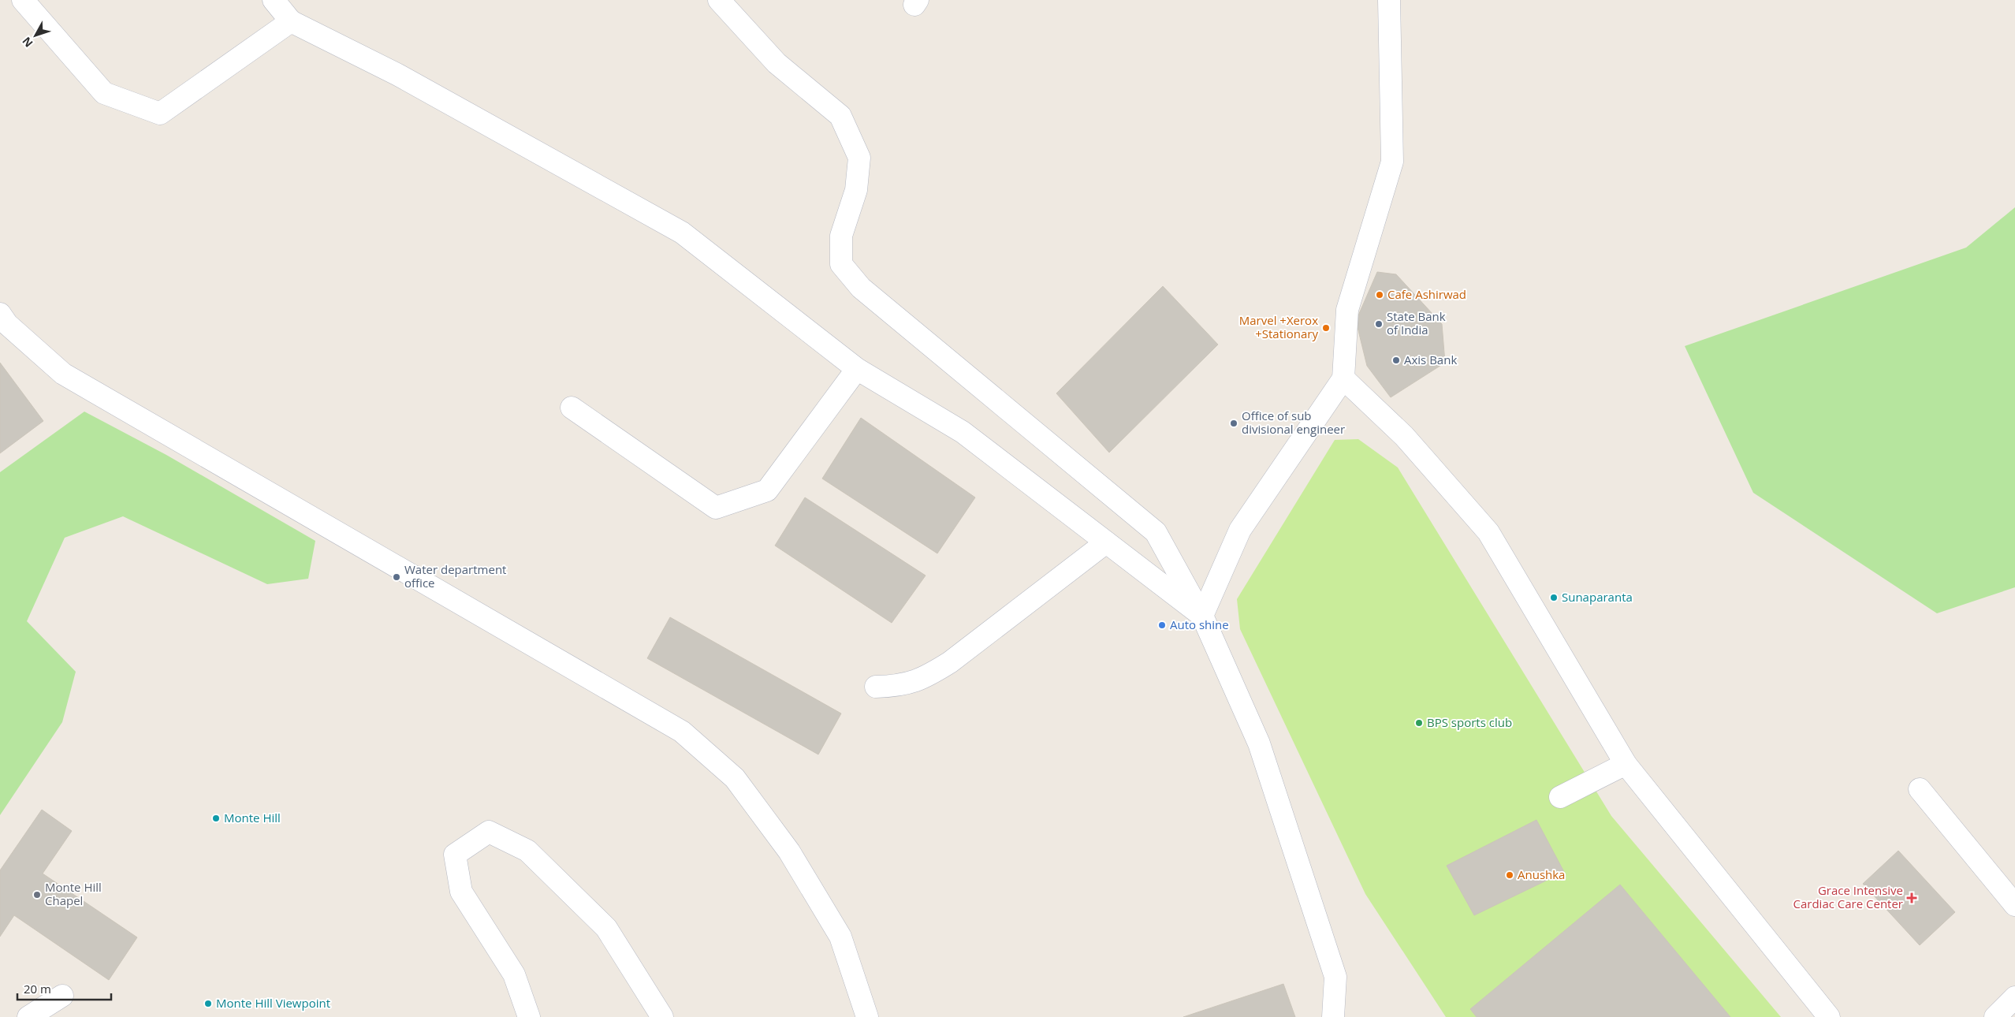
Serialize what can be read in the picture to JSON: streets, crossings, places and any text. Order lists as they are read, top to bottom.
{
  "places": {
    "other": [
      "Cafe Ashirwad",
      "State Bank of India",
      "Marvel +Xerox +Stationary",
      "Axis Bank",
      "Office of sub divisional engineer",
      "Water department office",
      "Sunaparanta",
      "Auto shine",
      "BPS sports club",
      "Monte Hill",
      "Anushka",
      "Monte Hill Chapel",
      "Monte Hill Viewpoint"
    ],
    "health": ["Grace Intensive Cardiac Care Center"]
  },
  "scale_bar": "20 m",
  "north": "bottom left"
}
